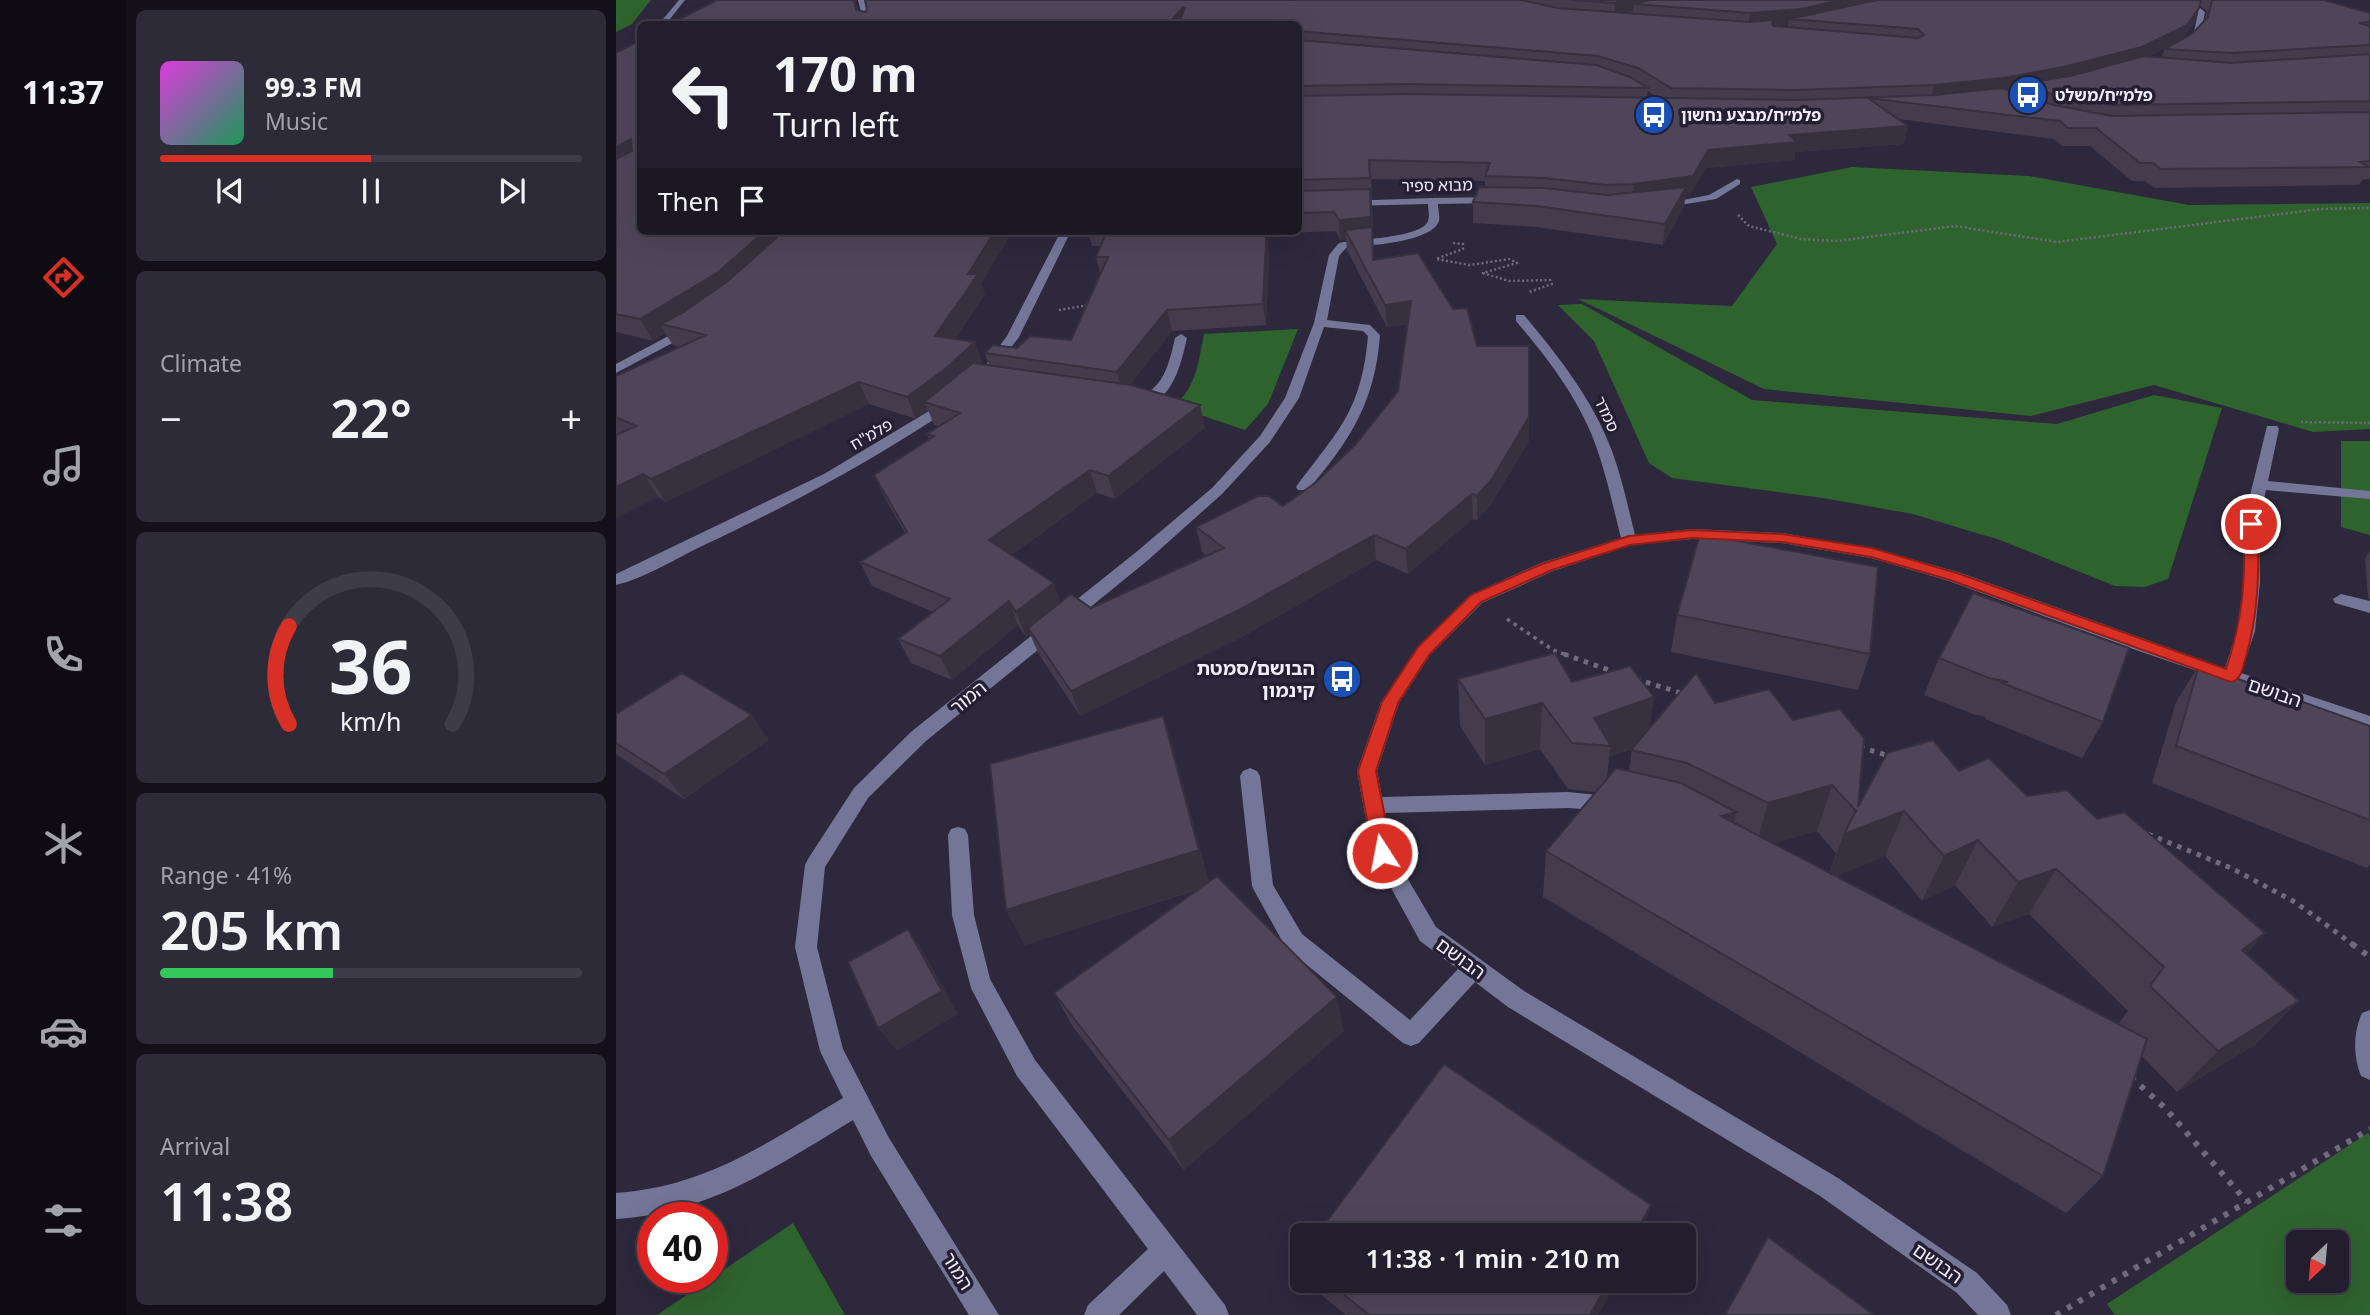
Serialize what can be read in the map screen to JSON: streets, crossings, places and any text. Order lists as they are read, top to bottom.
{
  "streets": {
    "street": [
      "מבוא ספיר",
      "סמדר",
      "פלמ\"ח",
      "הבושם",
      "המור"
    ]
  },
  "crossings": [
    ["מבוא ספיר", "המור"],
    ["סמדר", "הבושם"]
  ],
  "places": {
    "bus stop": ["פלמ״ח/משלט", "פלמ״ח/מבצע נחשון", "הבושם/סמטת קינמון"]
  },
  "north": "bottom left",
  "page": {
    "tabs": "11:37",
    "turn": ["170 m", "Turn left"],
    "song": ["99.3 FM", "Music"],
    "then": "Then",
    "tile": [
      "Climate",
      ["Range · 41%", "205 km"],
      ["Arrival", "11:38"]
    ],
    "heat": ["−", "22°", "+"],
    "limit": "40",
    "trip": "11:38 · 1 min · 210 m",
    "gauge": ["36", "km/h"]
  }
}
